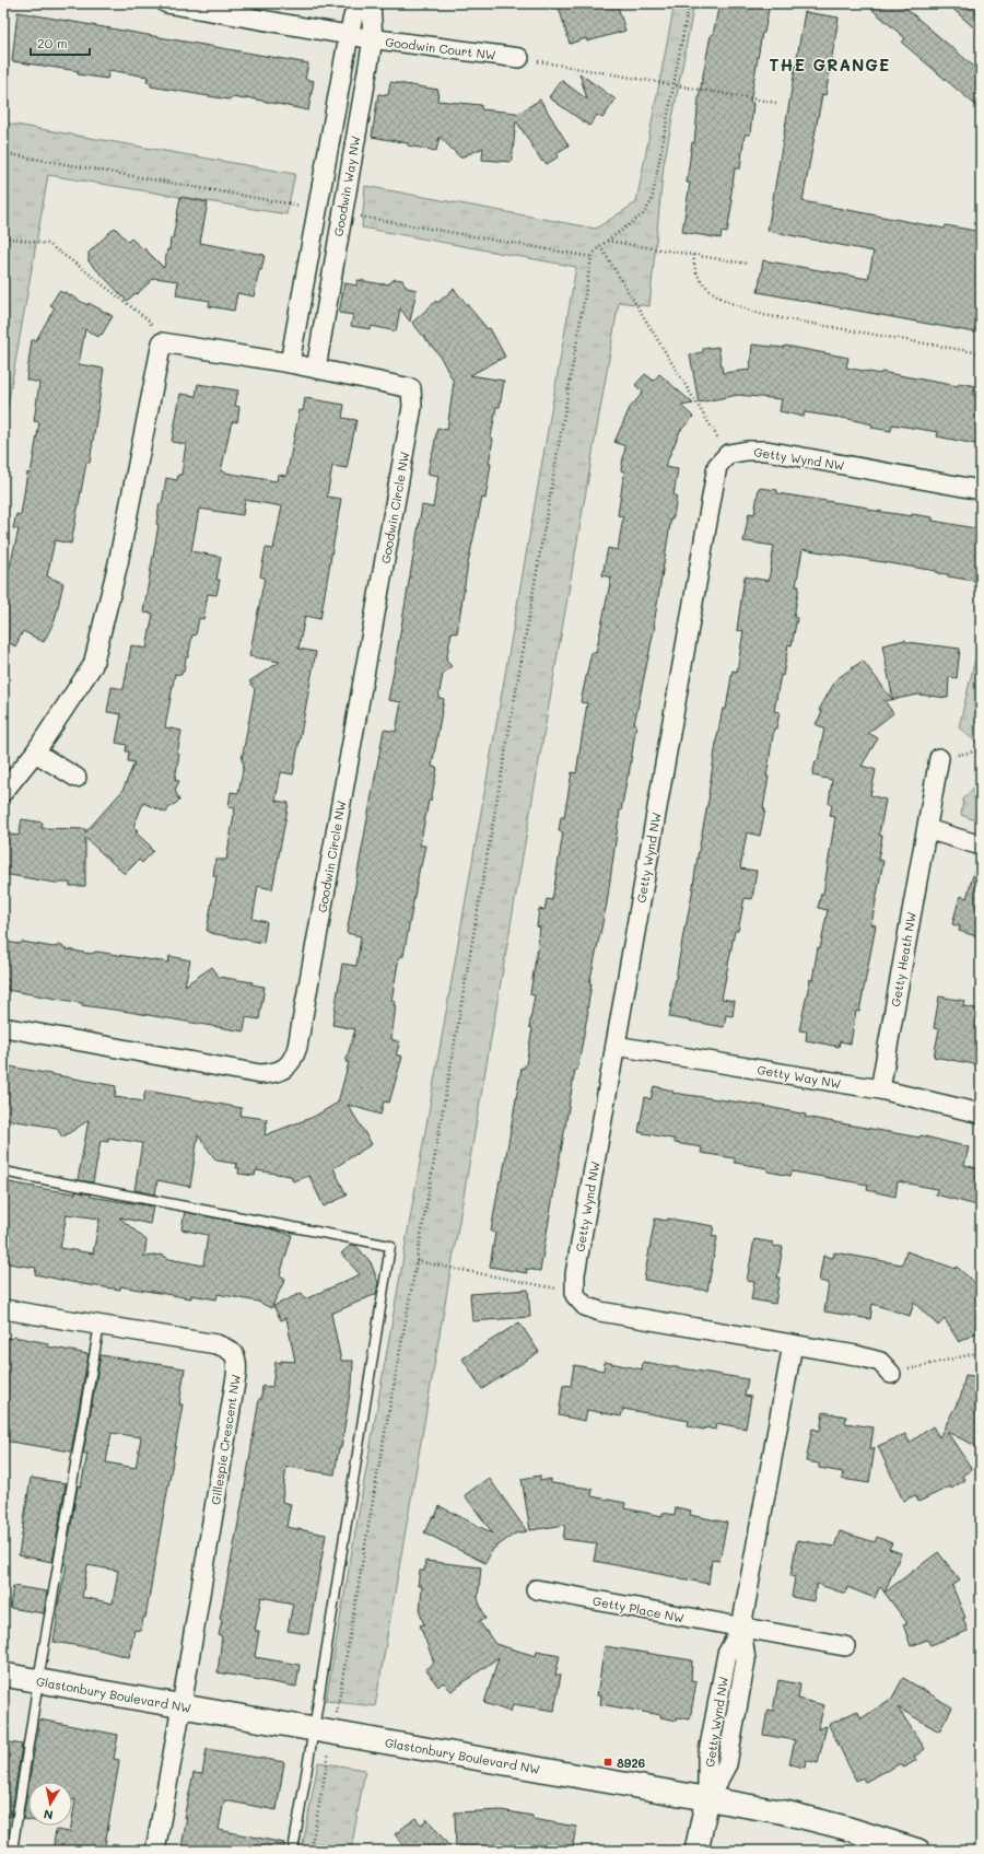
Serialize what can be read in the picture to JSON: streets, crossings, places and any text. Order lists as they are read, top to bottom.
{
  "streets": {
    "street": [
      "Goodwin Court NW",
      "Goodwin Way NW",
      "Getty Wynd NW",
      "Goodwin Circle NW",
      "Getty Heath NW",
      "Getty Way NW",
      "Gillespie Crescent NW",
      "Getty Place NW",
      "Glastonbury Boulevard NW"
    ]
  },
  "crossings": [
    ["Goodwin Court NW", "Goodwin Way NW"],
    ["Goodwin Way NW", "Goodwin Circle NW"],
    ["Getty Wynd NW", "Getty Way NW"],
    ["Getty Wynd NW", "Getty Place NW"],
    ["Getty Wynd NW", "Glastonbury Boulevard NW"],
    ["Getty Heath NW", "Getty Way NW"],
    ["Gillespie Crescent NW", "Glastonbury Boulevard NW"]
  ],
  "districts": ["THE GRANGE"],
  "places": {
    "transit": ["8926"]
  },
  "scale_bar": "20 m",
  "north": "bottom"
}
